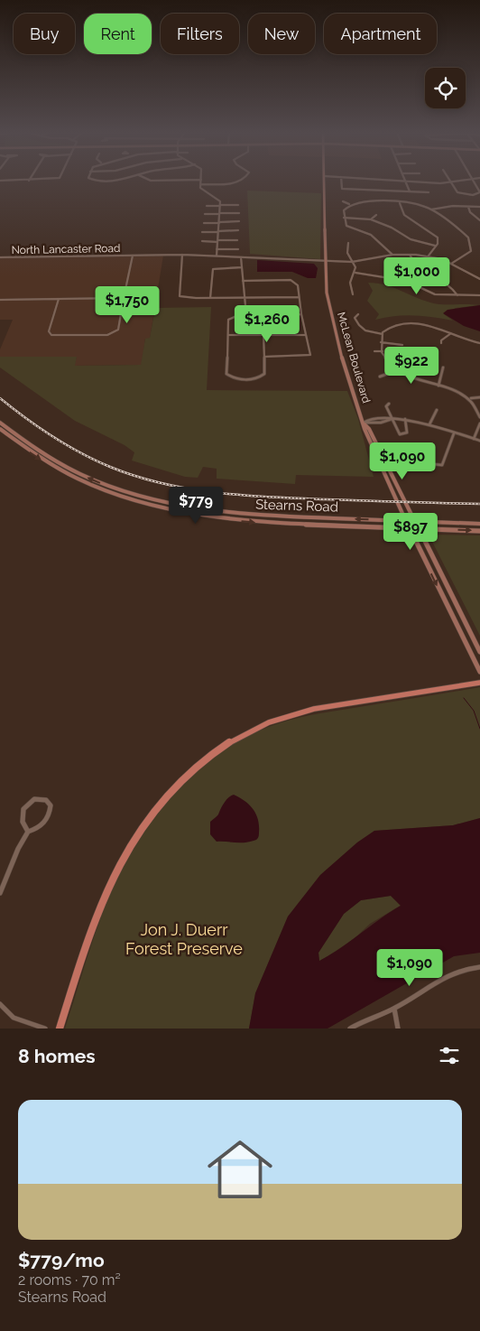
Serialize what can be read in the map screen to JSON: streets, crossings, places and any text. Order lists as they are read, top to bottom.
{
  "streets": {
    "main road": ["McLean Boulevard", "Stearns Road"],
    "street": ["North Lancaster Road"]
  },
  "crossings": [
    ["North Lancaster Road", "McLean Boulevard"],
    ["McLean Boulevard", "Stearns Road"]
  ],
  "parks": ["Jon J. Duerr Forest Preserve"],
  "page": {
    "chip": [
      "Buy",
      "Rent",
      "Filters",
      "New",
      "Apartment"
    ],
    "price": [
      "$1,000",
      "$1,750",
      "$1,260",
      "$922",
      "$1,090",
      "$779",
      "$897",
      "$1,090"
    ],
    "heading": "8 homes",
    "list": [
      {
        "name": "$779/mo",
        "note": "2 rooms · 70 m² · Stearns Road"
      }
    ]
  }
}
